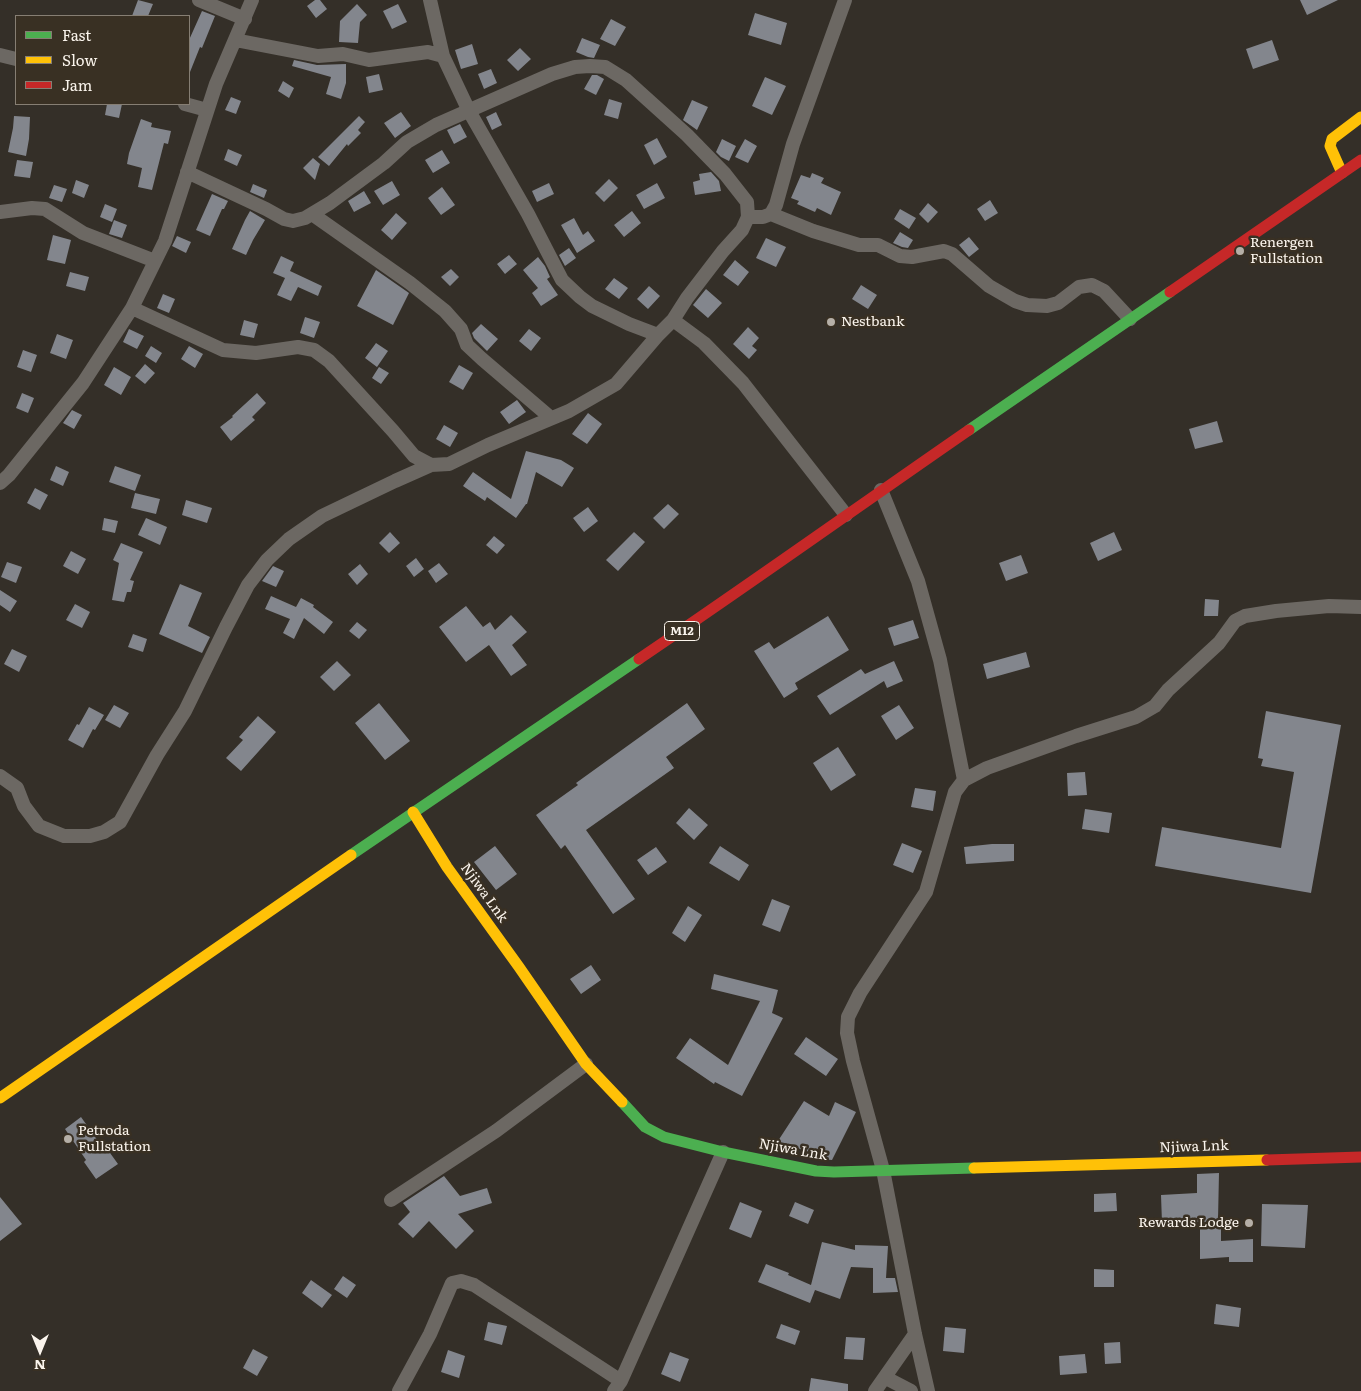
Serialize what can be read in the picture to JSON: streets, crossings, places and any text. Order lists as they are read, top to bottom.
{
  "streets": {
    "main road": ["M12", "Njiwa Lnk"]
  },
  "crossings": [
    ["M12", "Njiwa Lnk"]
  ],
  "places": [
    "Renergen Fullstation",
    "Nestbank",
    "Petroda Fullstation",
    "Rewards Lodge"
  ],
  "legend": ["Fast", "Slow", "Jam"],
  "north": "bottom"
}
